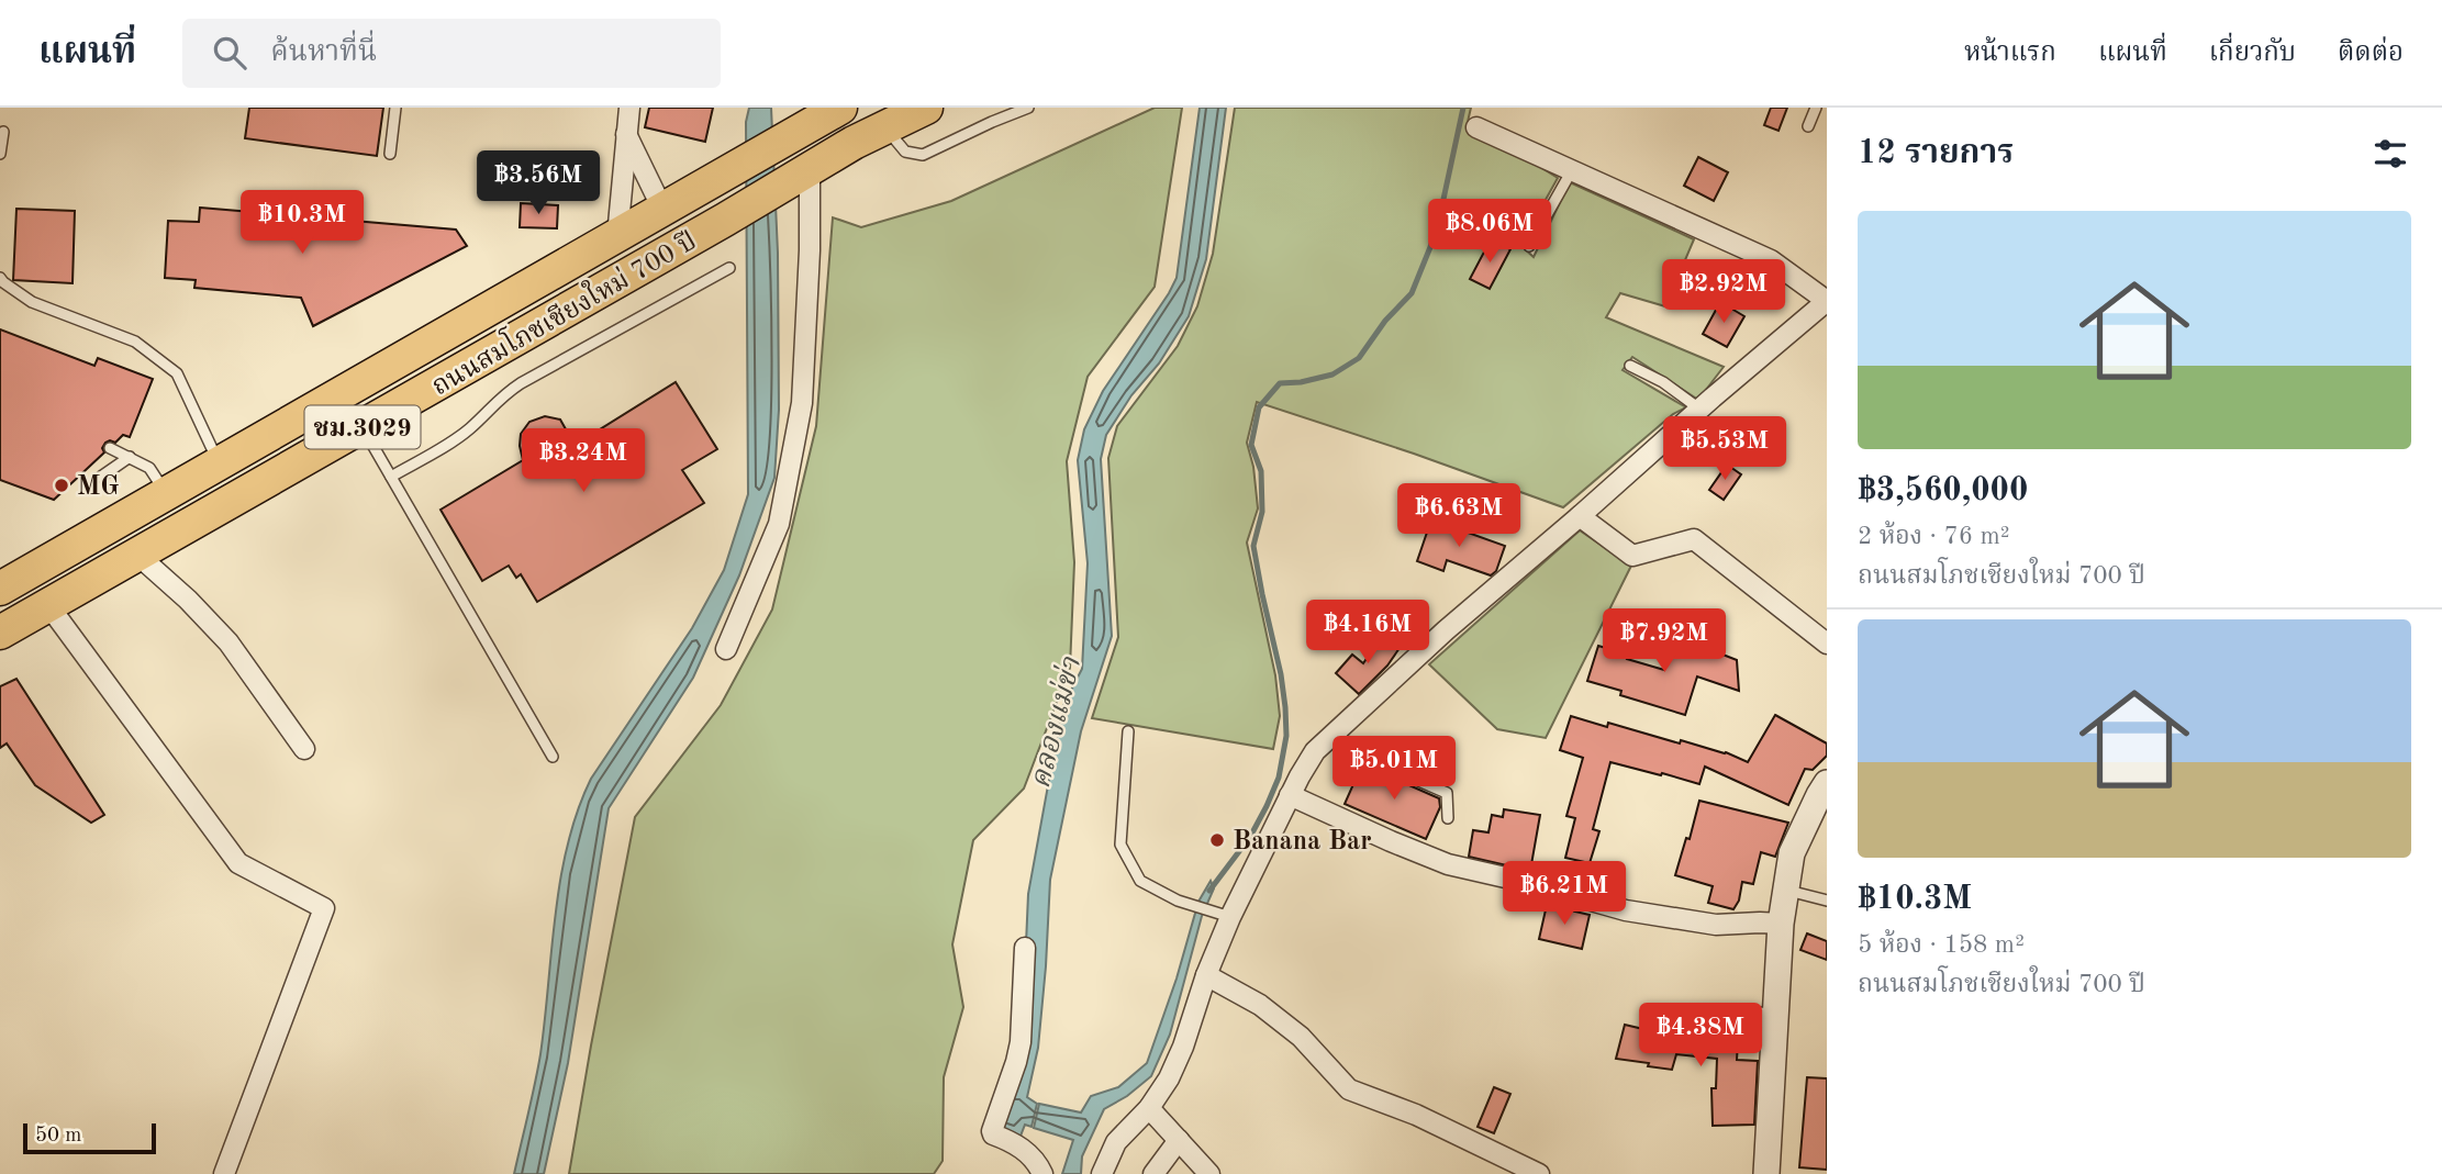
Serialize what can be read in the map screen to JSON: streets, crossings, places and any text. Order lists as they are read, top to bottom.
{
  "streets": {
    "main road": ["ถนนสมโภชเชียงใหม่ 700 ปี", "ชม.3029"]
  },
  "water": ["คลองแม่ข่า"],
  "places": ["MG", "Banana Bar"],
  "scale_bar": "50 m",
  "page": {
    "header": "แผนที่",
    "search": "ค้นหาที่นี่",
    "nav": [
      "หน้าแรก",
      "แผนที่",
      "เกี่ยวกับ",
      "ติดต่อ"
    ],
    "heading": "12 รายการ",
    "price": [
      "฿3.56M",
      "฿10.3M",
      "฿8.06M",
      "฿2.92M",
      "฿5.53M",
      "฿3.24M",
      "฿6.63M",
      "฿4.16M",
      "฿7.92M",
      "฿5.01M",
      "฿6.21M",
      "฿4.38M"
    ],
    "list": [
      {
        "name": "฿3,560,000",
        "note": "2 ห้อง · 76 m² · ถนนสมโภชเชียงใหม่ 700 ปี"
      },
      {
        "name": "฿10.3M",
        "note": "5 ห้อง · 158 m² · ถนนสมโภชเชียงใหม่ 700 ปี"
      }
    ],
    "scale": "50 m"
  }
}
